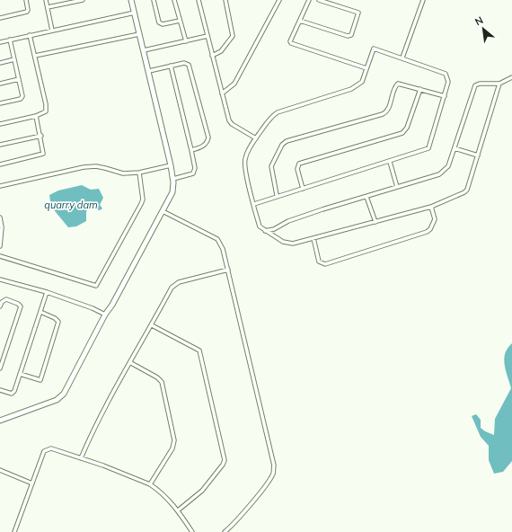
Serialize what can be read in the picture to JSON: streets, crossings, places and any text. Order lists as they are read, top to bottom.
{
  "water": ["quarry dam"],
  "north": "top left"
}
